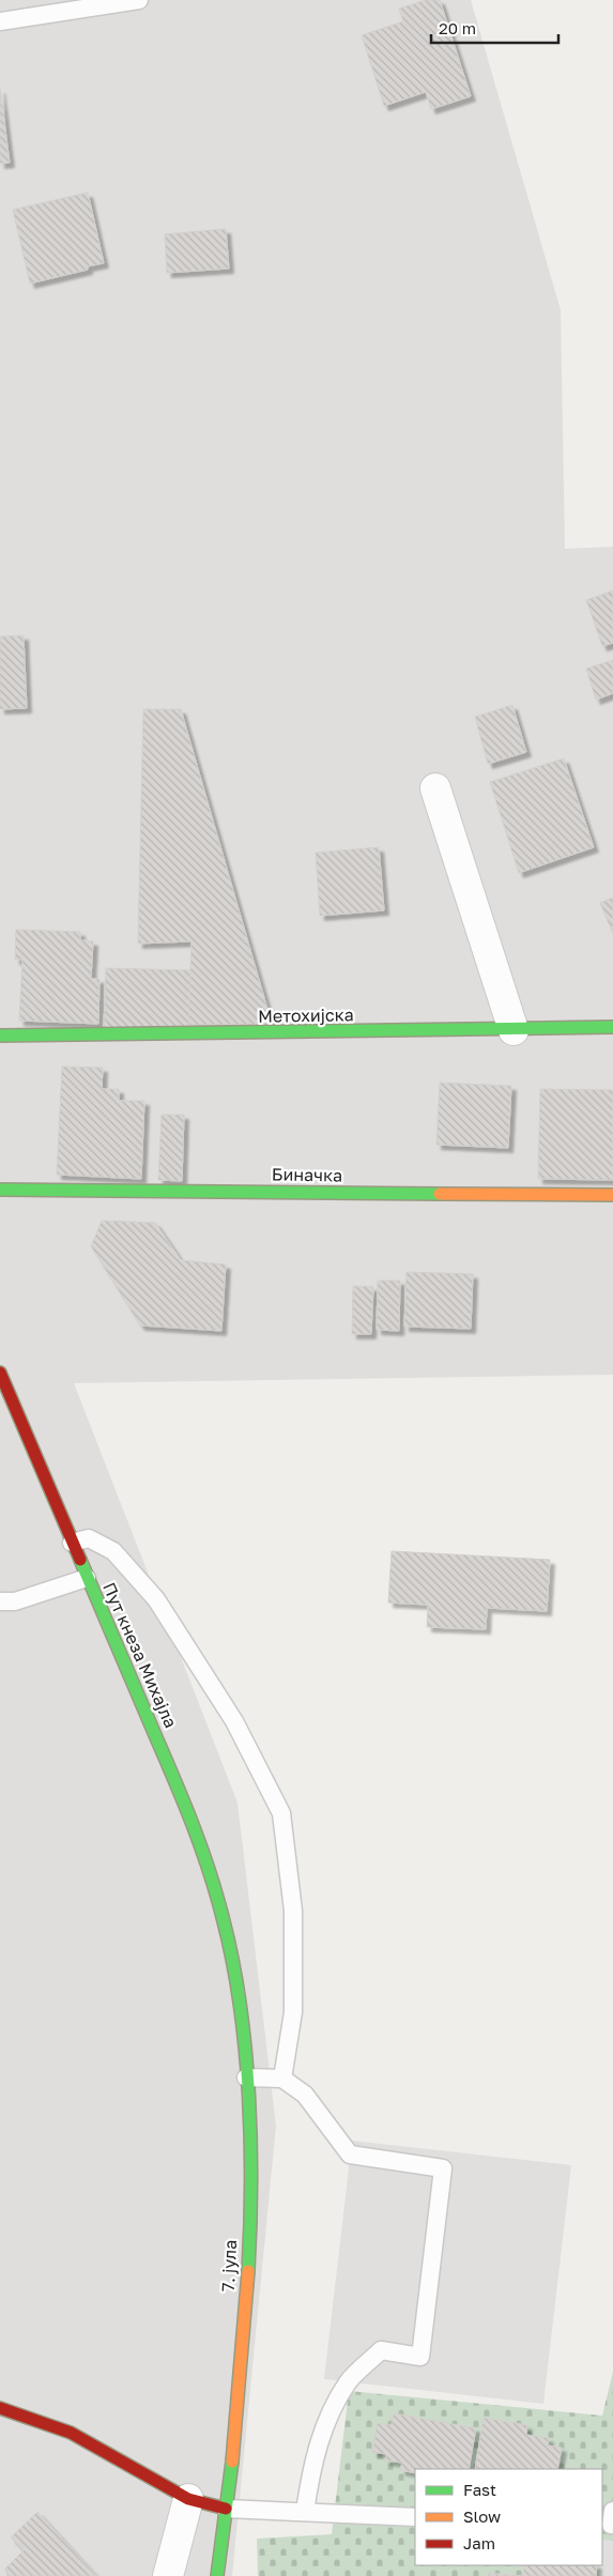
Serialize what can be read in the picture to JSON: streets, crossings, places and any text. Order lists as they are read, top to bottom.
{
  "streets": {
    "street": [
      "Метохијска",
      "Биначка",
      "Пут кнеза Михајла",
      "7. јула"
    ]
  },
  "crossings": [
    ["Пут кнеза Михајла", "7. јула"]
  ],
  "legend": ["Fast", "Slow", "Jam"],
  "scale_bar": "20 m"
}
